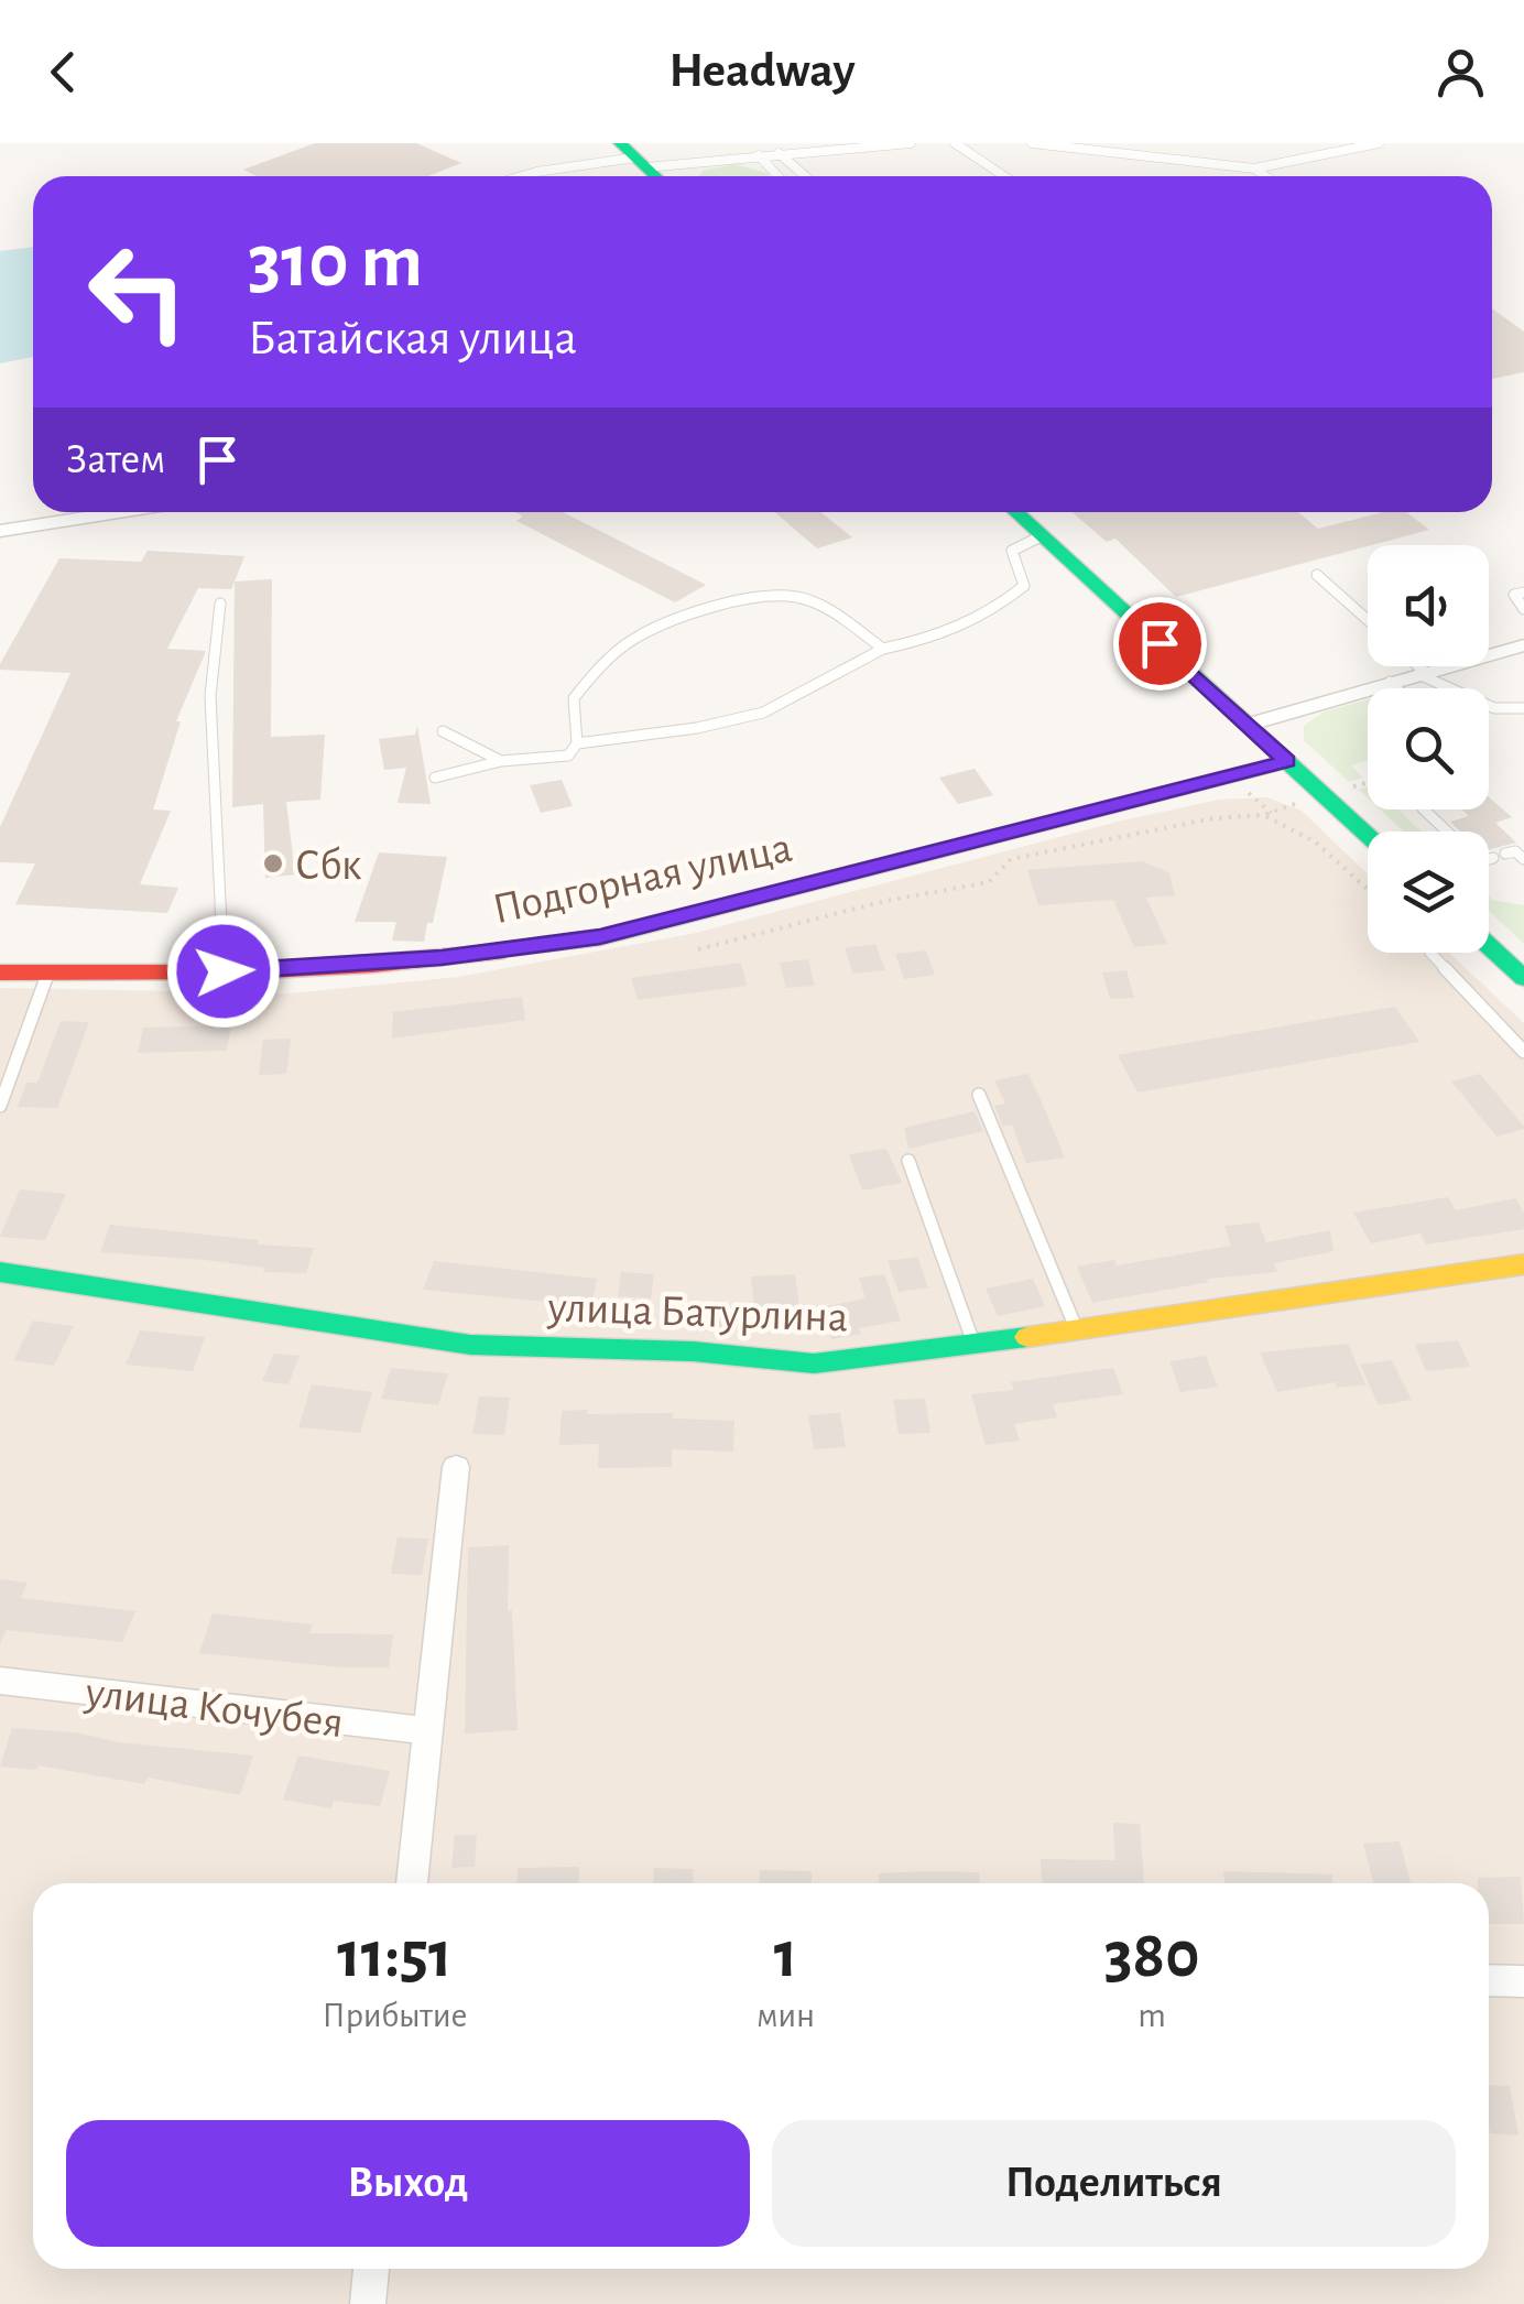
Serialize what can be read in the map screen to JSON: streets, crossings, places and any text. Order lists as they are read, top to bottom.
{
  "streets": {
    "main road": ["Подгорная улица", "улица Батурлина"],
    "street": ["улица Кочубея"]
  },
  "places": ["Сбк"],
  "page": {
    "header": "Headway",
    "turn": ["310 m", "Батайская улица"],
    "then": "Затем",
    "eta": [
      "11:51",
      "Прибытие",
      "1",
      "мин",
      "380",
      "m"
    ],
    "buttons": ["Выход", "Поделиться"]
  }
}
